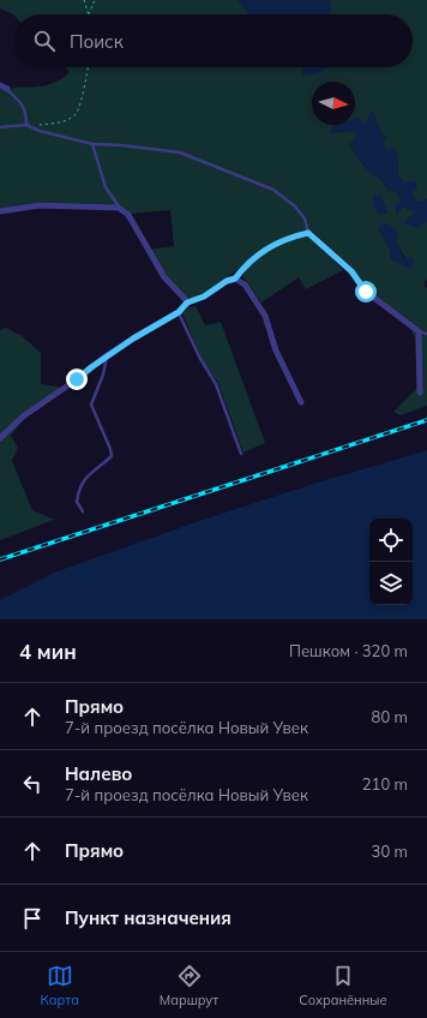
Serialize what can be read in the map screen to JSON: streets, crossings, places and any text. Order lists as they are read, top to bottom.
{
  "north": "right",
  "page": {
    "search": "Поиск",
    "heading": ["4 мин", "Пешком · 320 m"],
    "list": [
      ["Прямо", "7-й проезд посёлка Новый Увек", "80 m"],
      ["Налево", "7-й проезд посёлка Новый Увек", "210 m"],
      ["Прямо", "30 m"],
      "Пункт назначения"
    ],
    "nav": ["Карта", "Маршрут", "Сохранённые"]
  }
}
